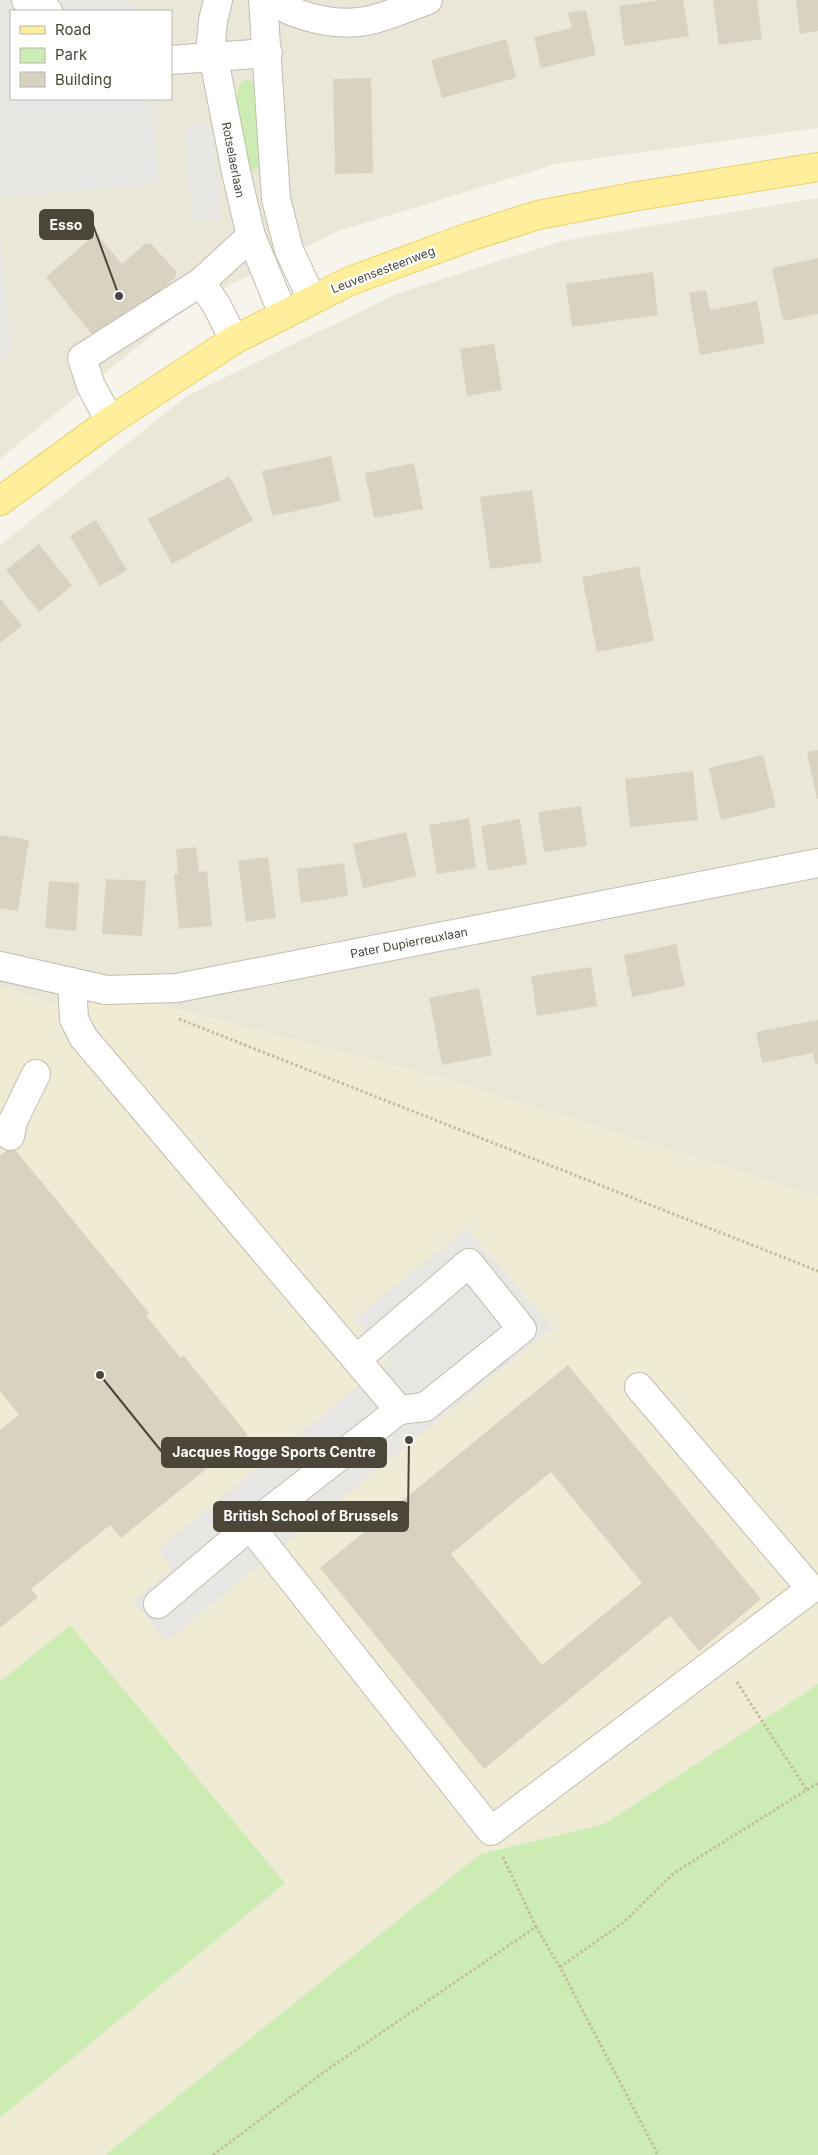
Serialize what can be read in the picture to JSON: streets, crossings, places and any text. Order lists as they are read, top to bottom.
{
  "streets": {
    "main road": ["Leuvensesteenweg"],
    "street": ["Rotselaerlaan", "Pater Dupierreuxlaan"]
  },
  "crossings": [
    ["Rotselaerlaan", "Leuvensesteenweg"]
  ],
  "places": ["Esso", "Jacques Rogge Sports Centre", "British School of Brussels"],
  "legend": ["Road", "Park", "Building"]
}
